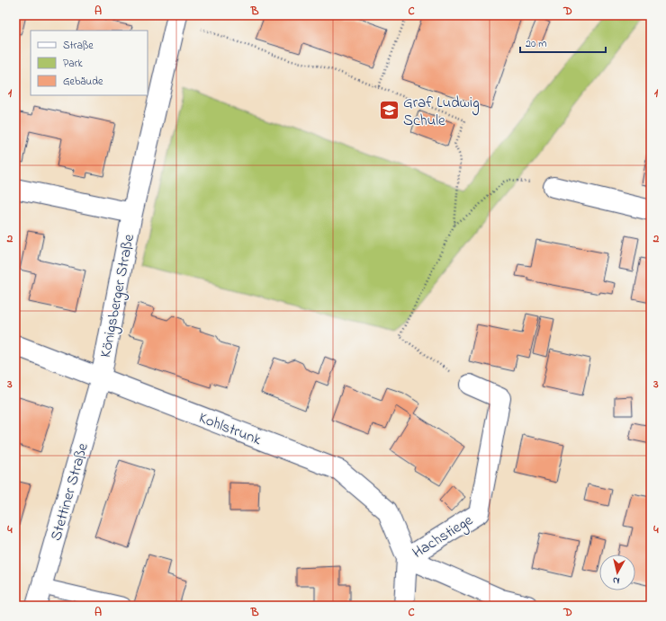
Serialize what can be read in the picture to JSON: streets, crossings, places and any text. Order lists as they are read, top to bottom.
{
  "streets": {
    "street": [
      "Königsberger Straße",
      "Kohlstrunk",
      "Stettiner Straße",
      "Hachstiege"
    ]
  },
  "crossings": [
    ["Königsberger Straße", "Kohlstrunk"],
    ["Königsberger Straße", "Stettiner Straße"],
    ["Kohlstrunk", "Stettiner Straße"],
    ["Kohlstrunk", "Hachstiege"]
  ],
  "places": {
    "school or university": ["Graf Ludwig Schule"]
  },
  "legend": ["Straße", "Park", "Gebäude"],
  "scale_bar": "20 m",
  "north": "bottom",
  "grid": {
    "columns": [
      "A",
      "B",
      "C",
      "D"
    ],
    "rows": [
      "1",
      "2",
      "3",
      "4"
    ]
  }
}
